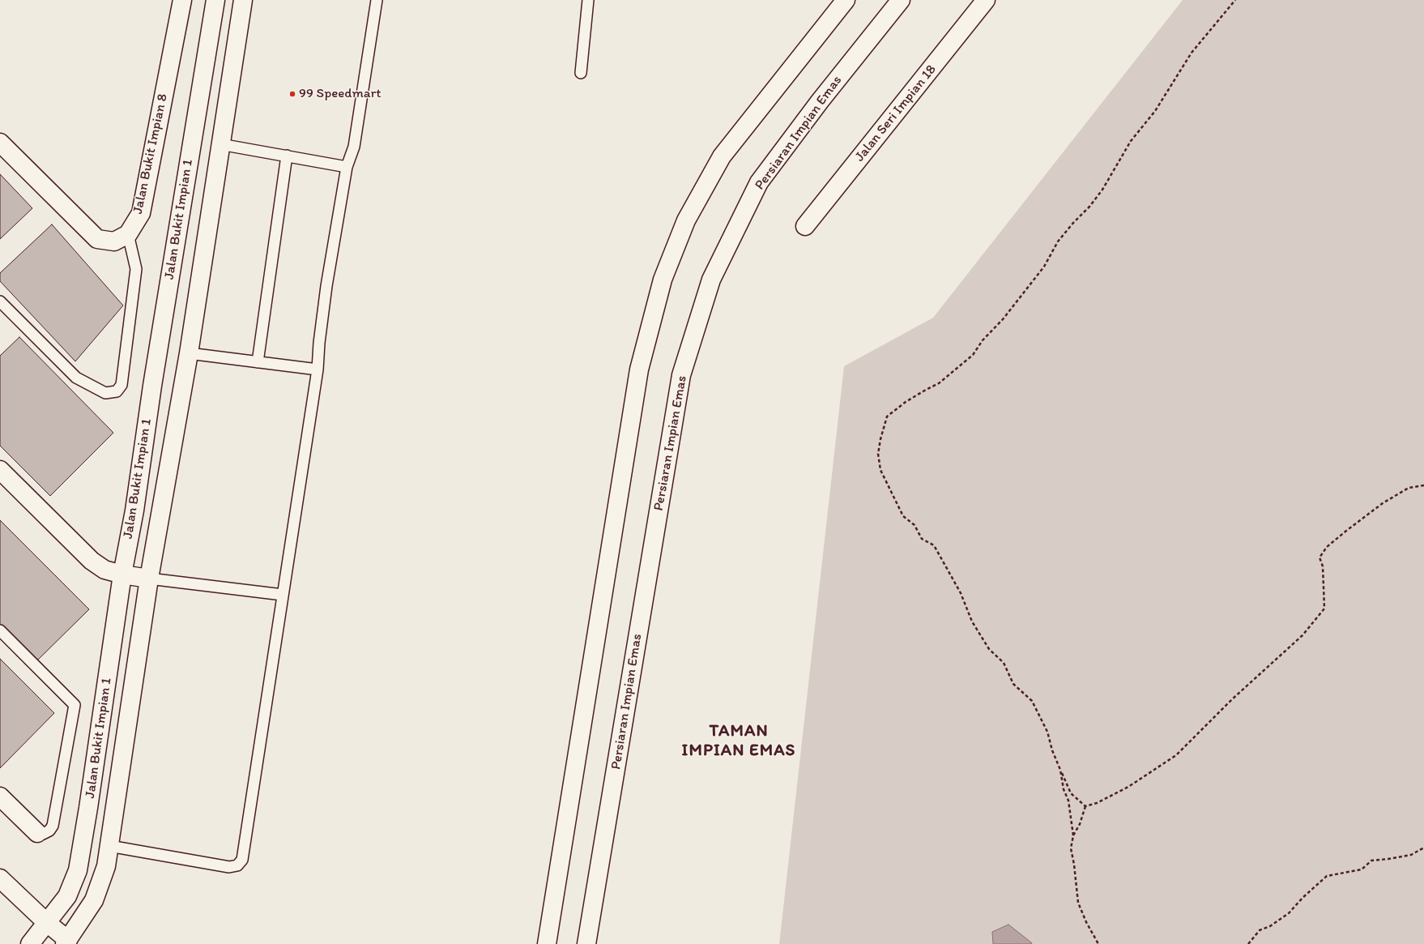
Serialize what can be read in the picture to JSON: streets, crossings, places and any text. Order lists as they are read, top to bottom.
{
  "streets": {
    "street": [
      "Jalan Seri Impian 18",
      "Persiaran Impian Emas",
      "Jalan Bukit Impian 8",
      "Jalan Bukit Impian 1"
    ]
  },
  "districts": ["TAMAN IMPIAN EMAS"],
  "places": ["99 Speedmart"]
}
